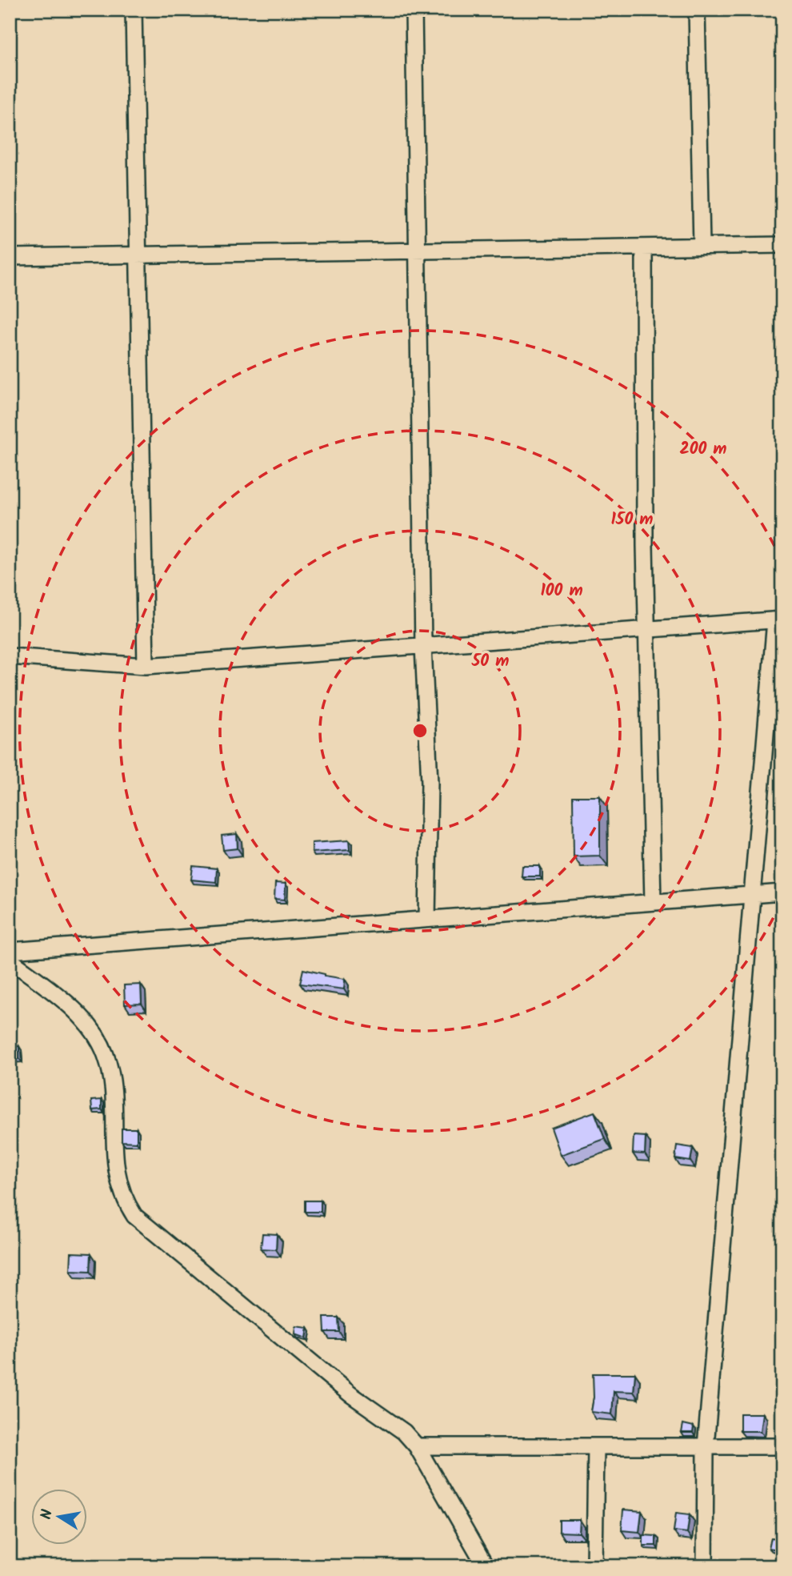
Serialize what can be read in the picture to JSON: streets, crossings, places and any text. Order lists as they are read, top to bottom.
{
  "north": "left",
  "rings": [
    "200 m",
    "150 m",
    "100 m",
    "50 m"
  ]
}
